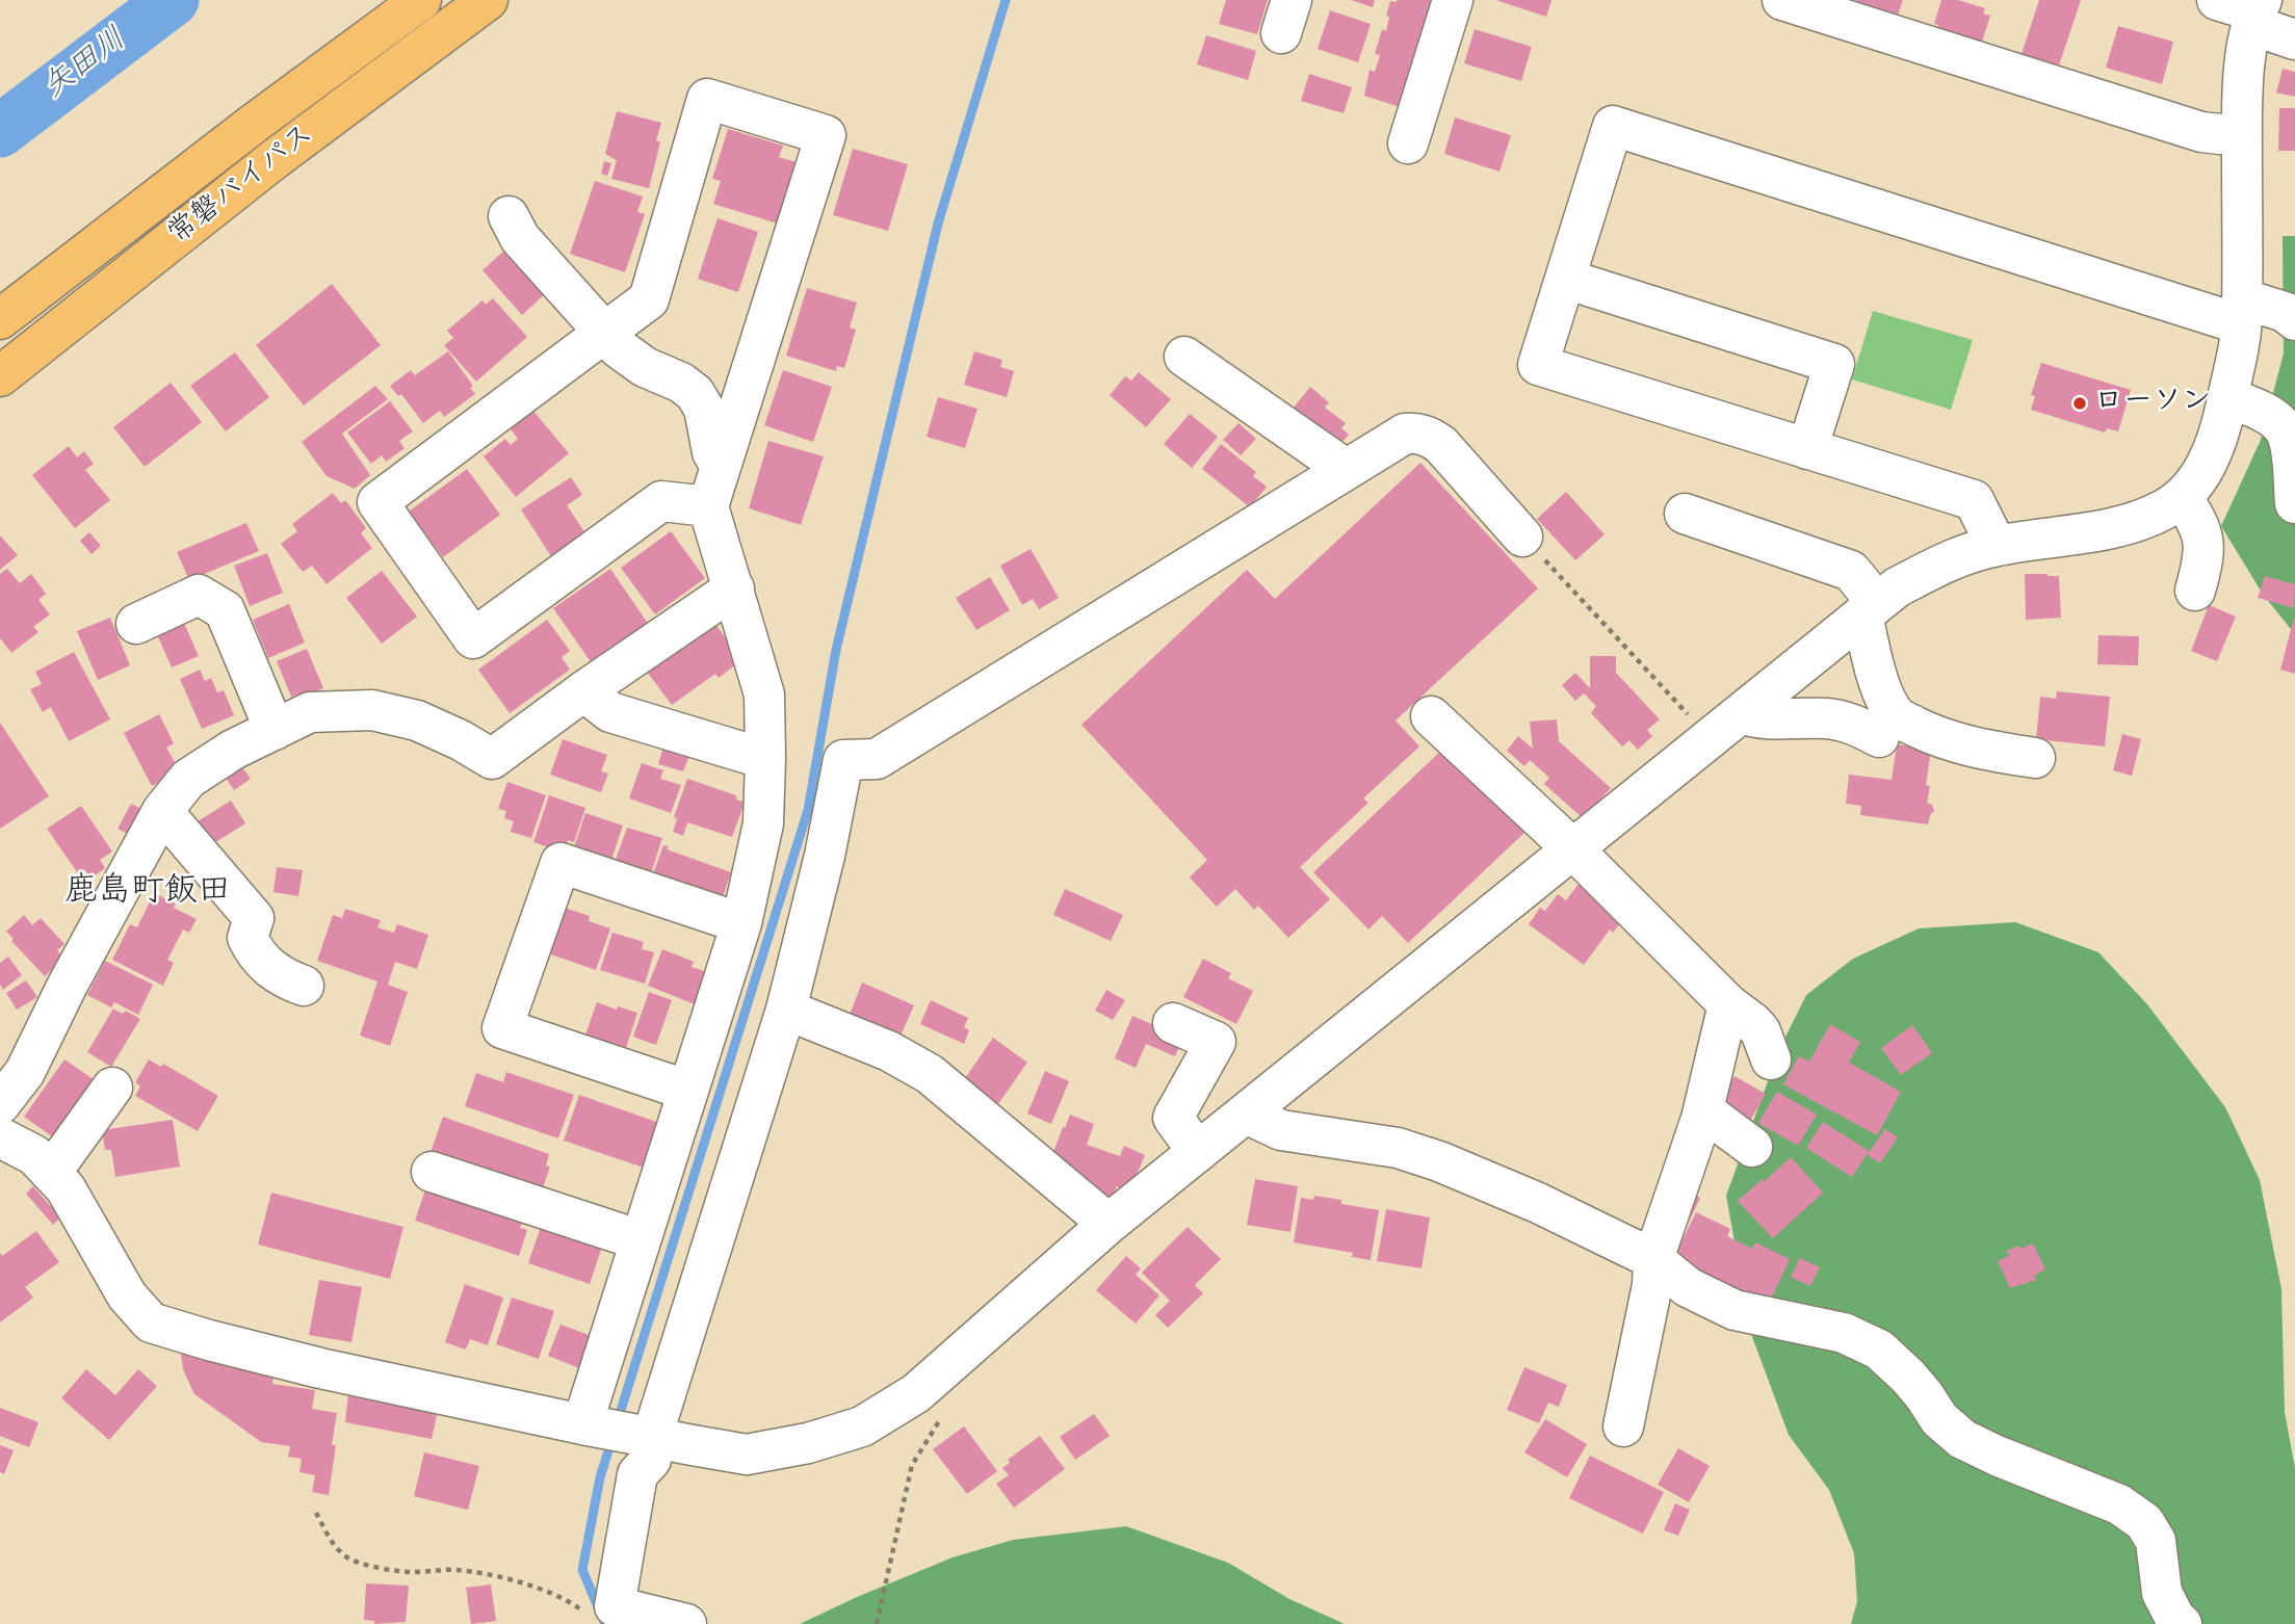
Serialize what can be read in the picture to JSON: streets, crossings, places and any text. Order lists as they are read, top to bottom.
{
  "streets": {
    "highway": ["常磐バイパス"]
  },
  "districts": ["鹿島町飯田"],
  "water": ["矢田川"],
  "places": ["ローソン"]
}
